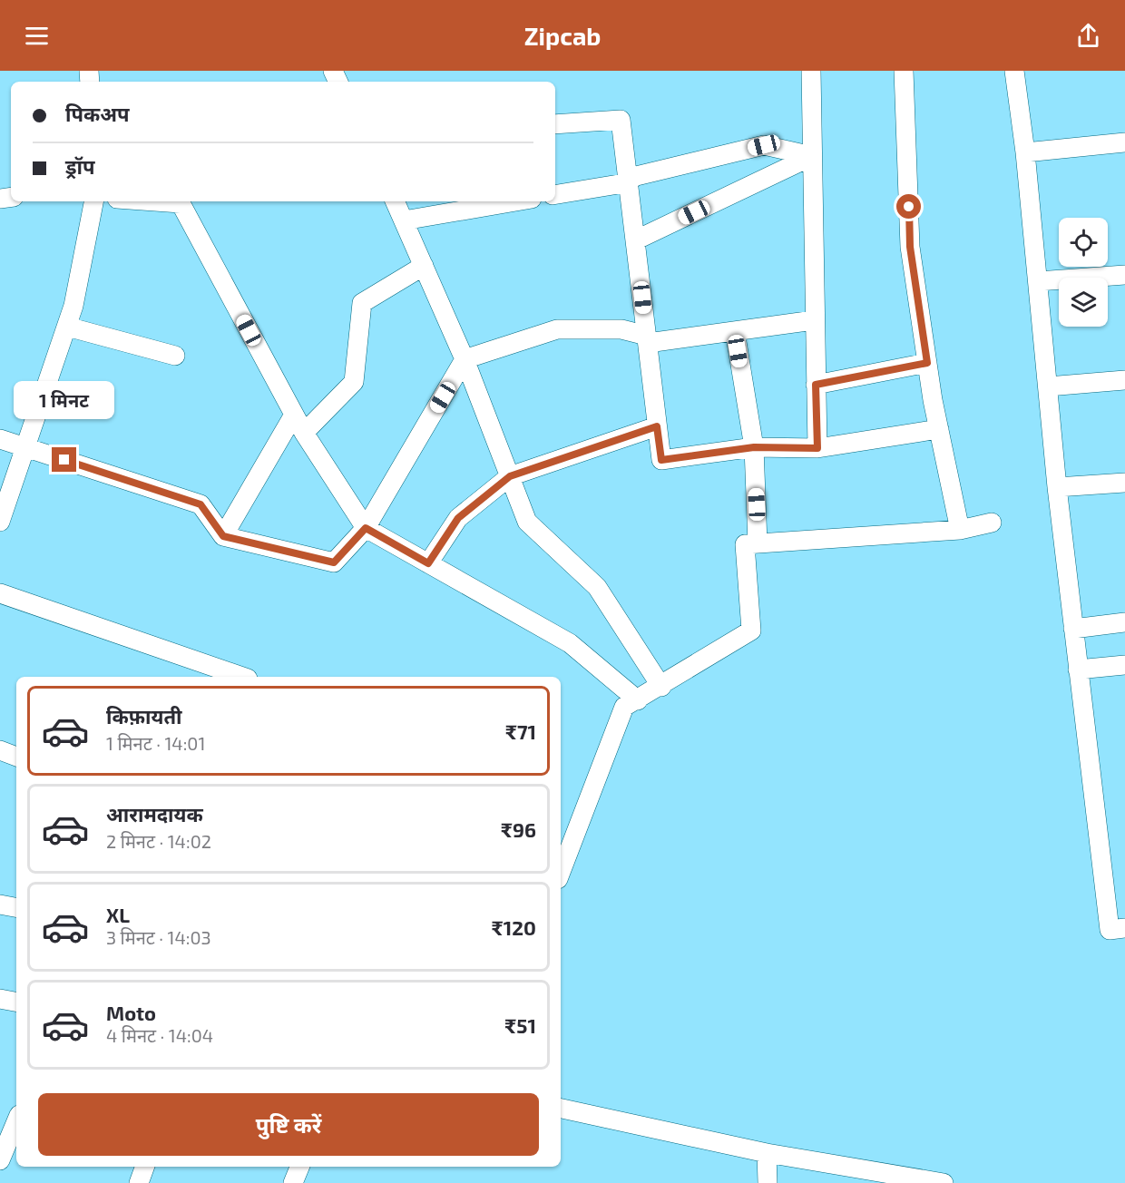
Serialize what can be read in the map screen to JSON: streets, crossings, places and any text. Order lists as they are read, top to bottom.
{
  "page": {
    "header": "Zipcab",
    "banner": ["पिकअप", "ड्रॉप"],
    "bubble": "1 मिनट",
    "list": [
      {
        "name": "किफ़ायती",
        "note": "1 मिनट · 14:01",
        "value": "₹71"
      },
      {
        "name": "आरामदायक",
        "note": "2 मिनट · 14:02",
        "value": "₹96"
      },
      {
        "name": "XL",
        "note": "3 मिनट · 14:03",
        "value": "₹120"
      },
      {
        "name": "Moto",
        "note": "4 मिनट · 14:04",
        "value": "₹51"
      }
    ],
    "buttons": "पुष्टि करें"
  }
}
